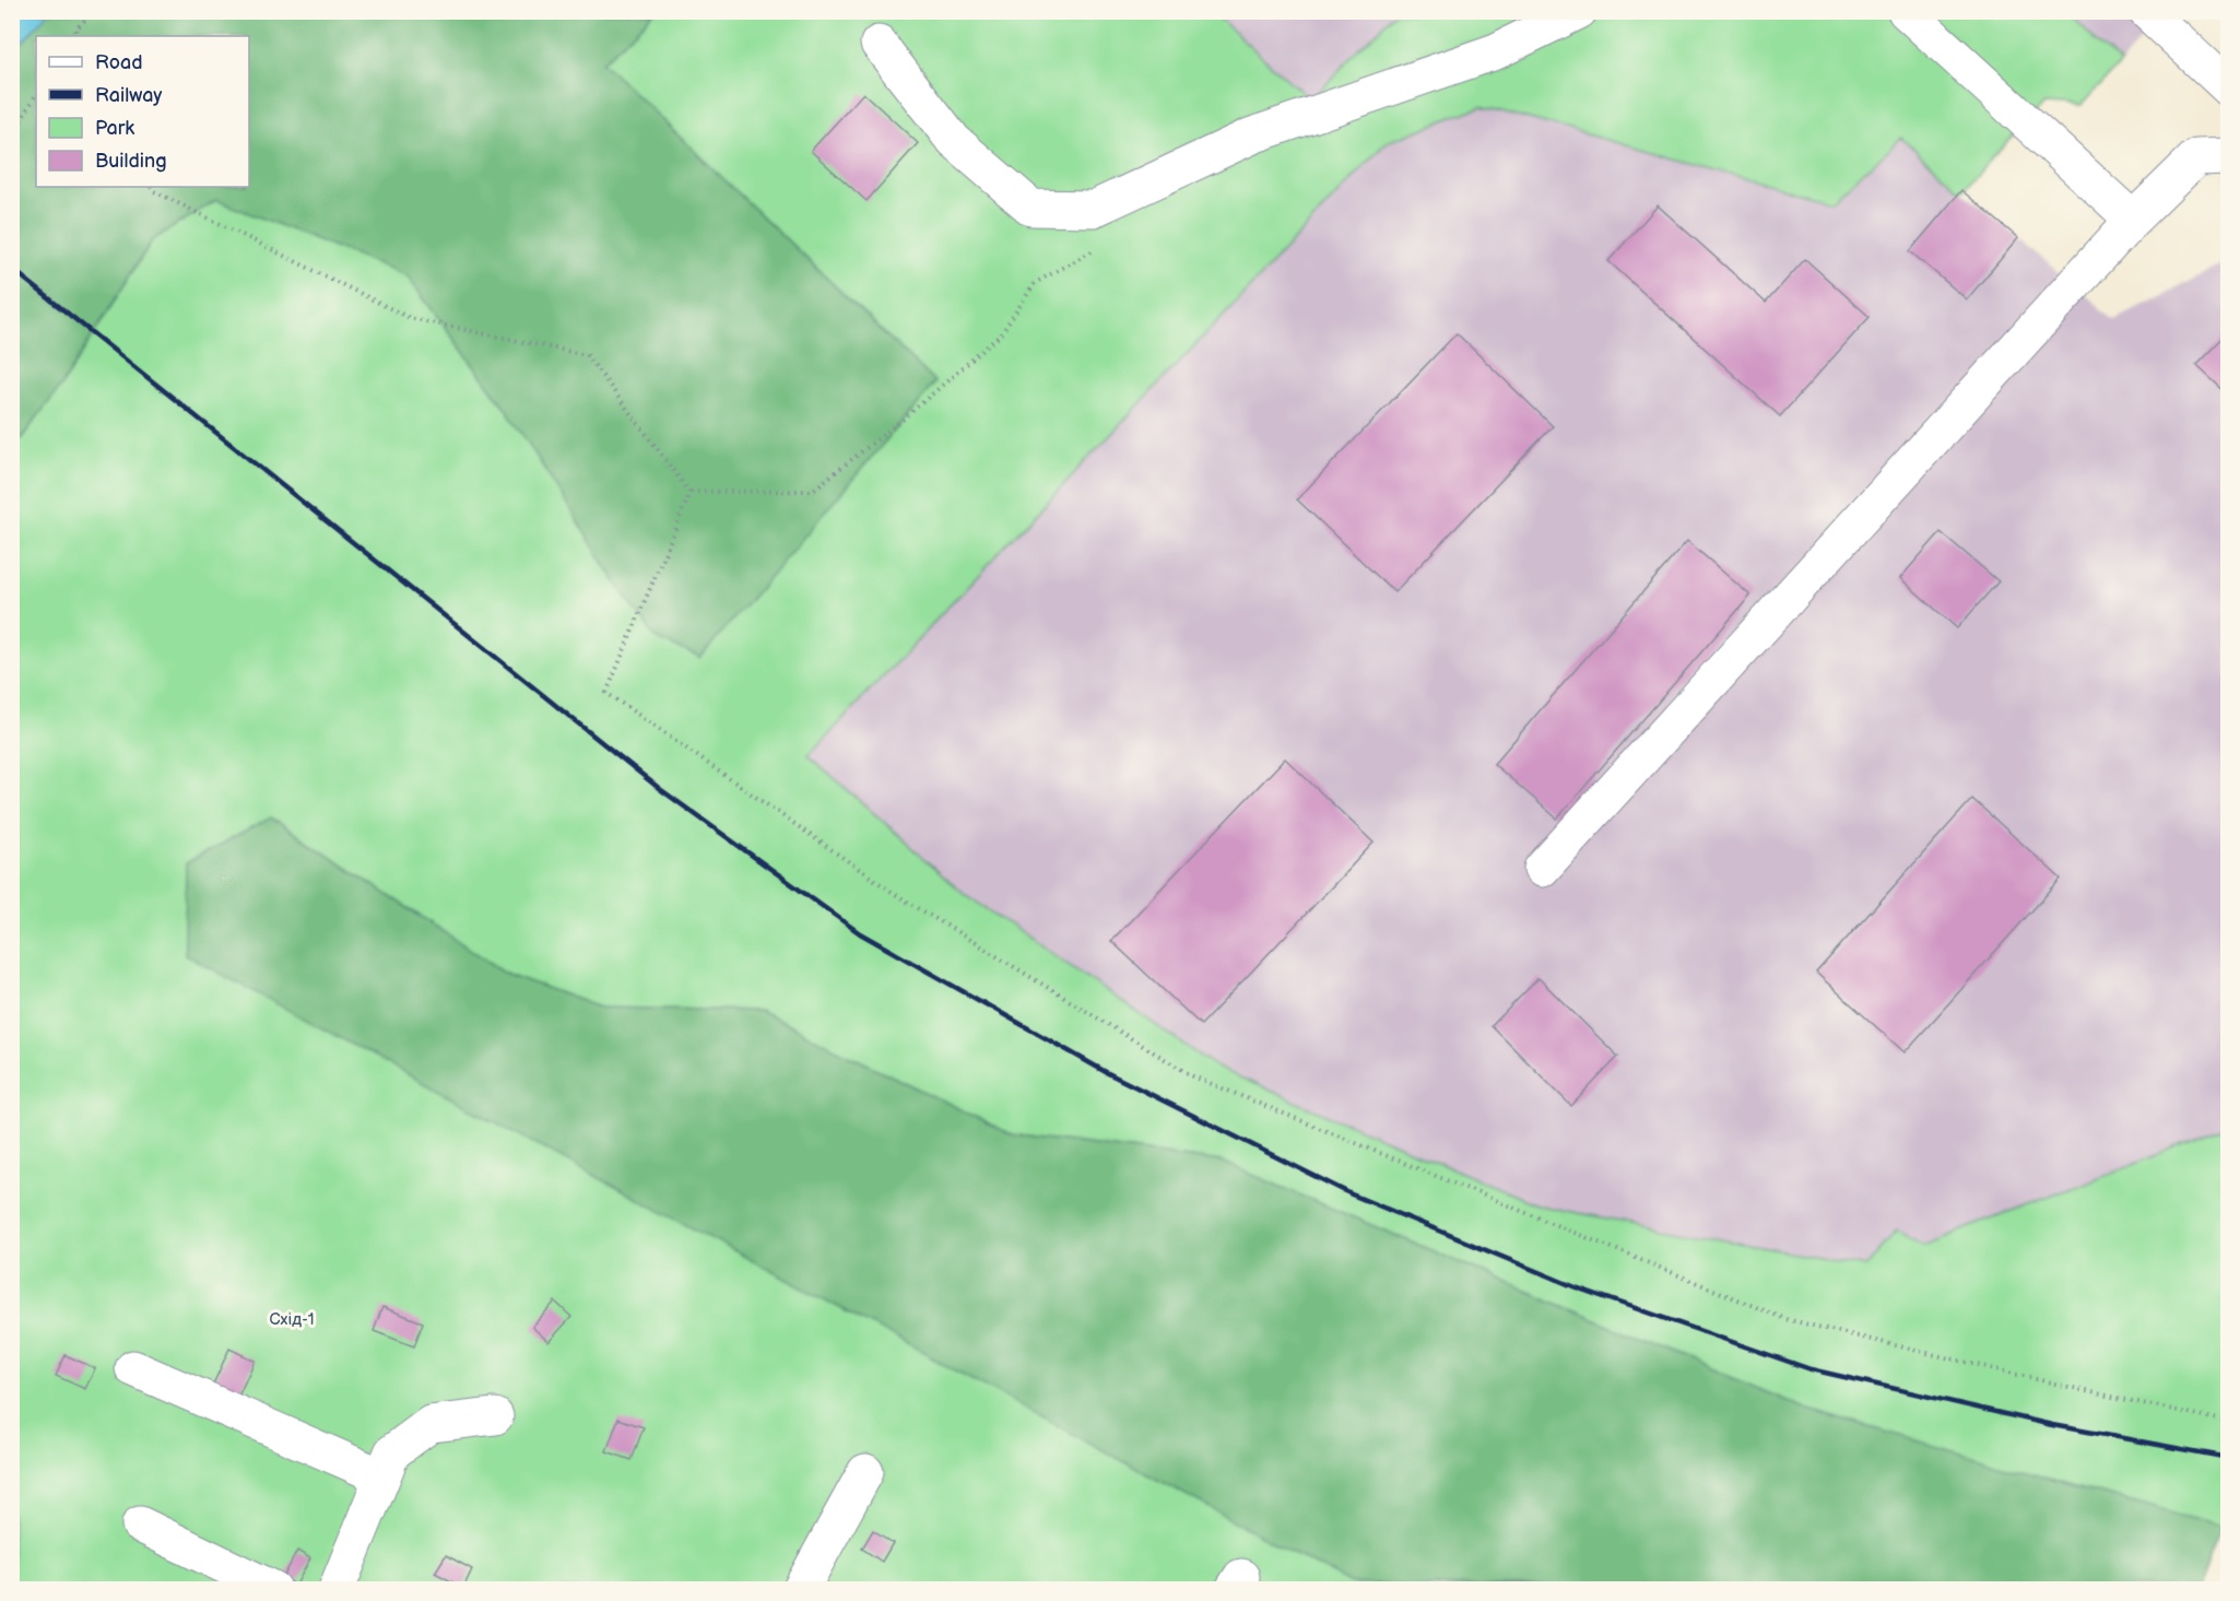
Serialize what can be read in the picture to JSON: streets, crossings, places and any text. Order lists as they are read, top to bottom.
{
  "parks": ["Схід-1"],
  "legend": [
    "Road",
    "Railway",
    "Park",
    "Building"
  ]
}
